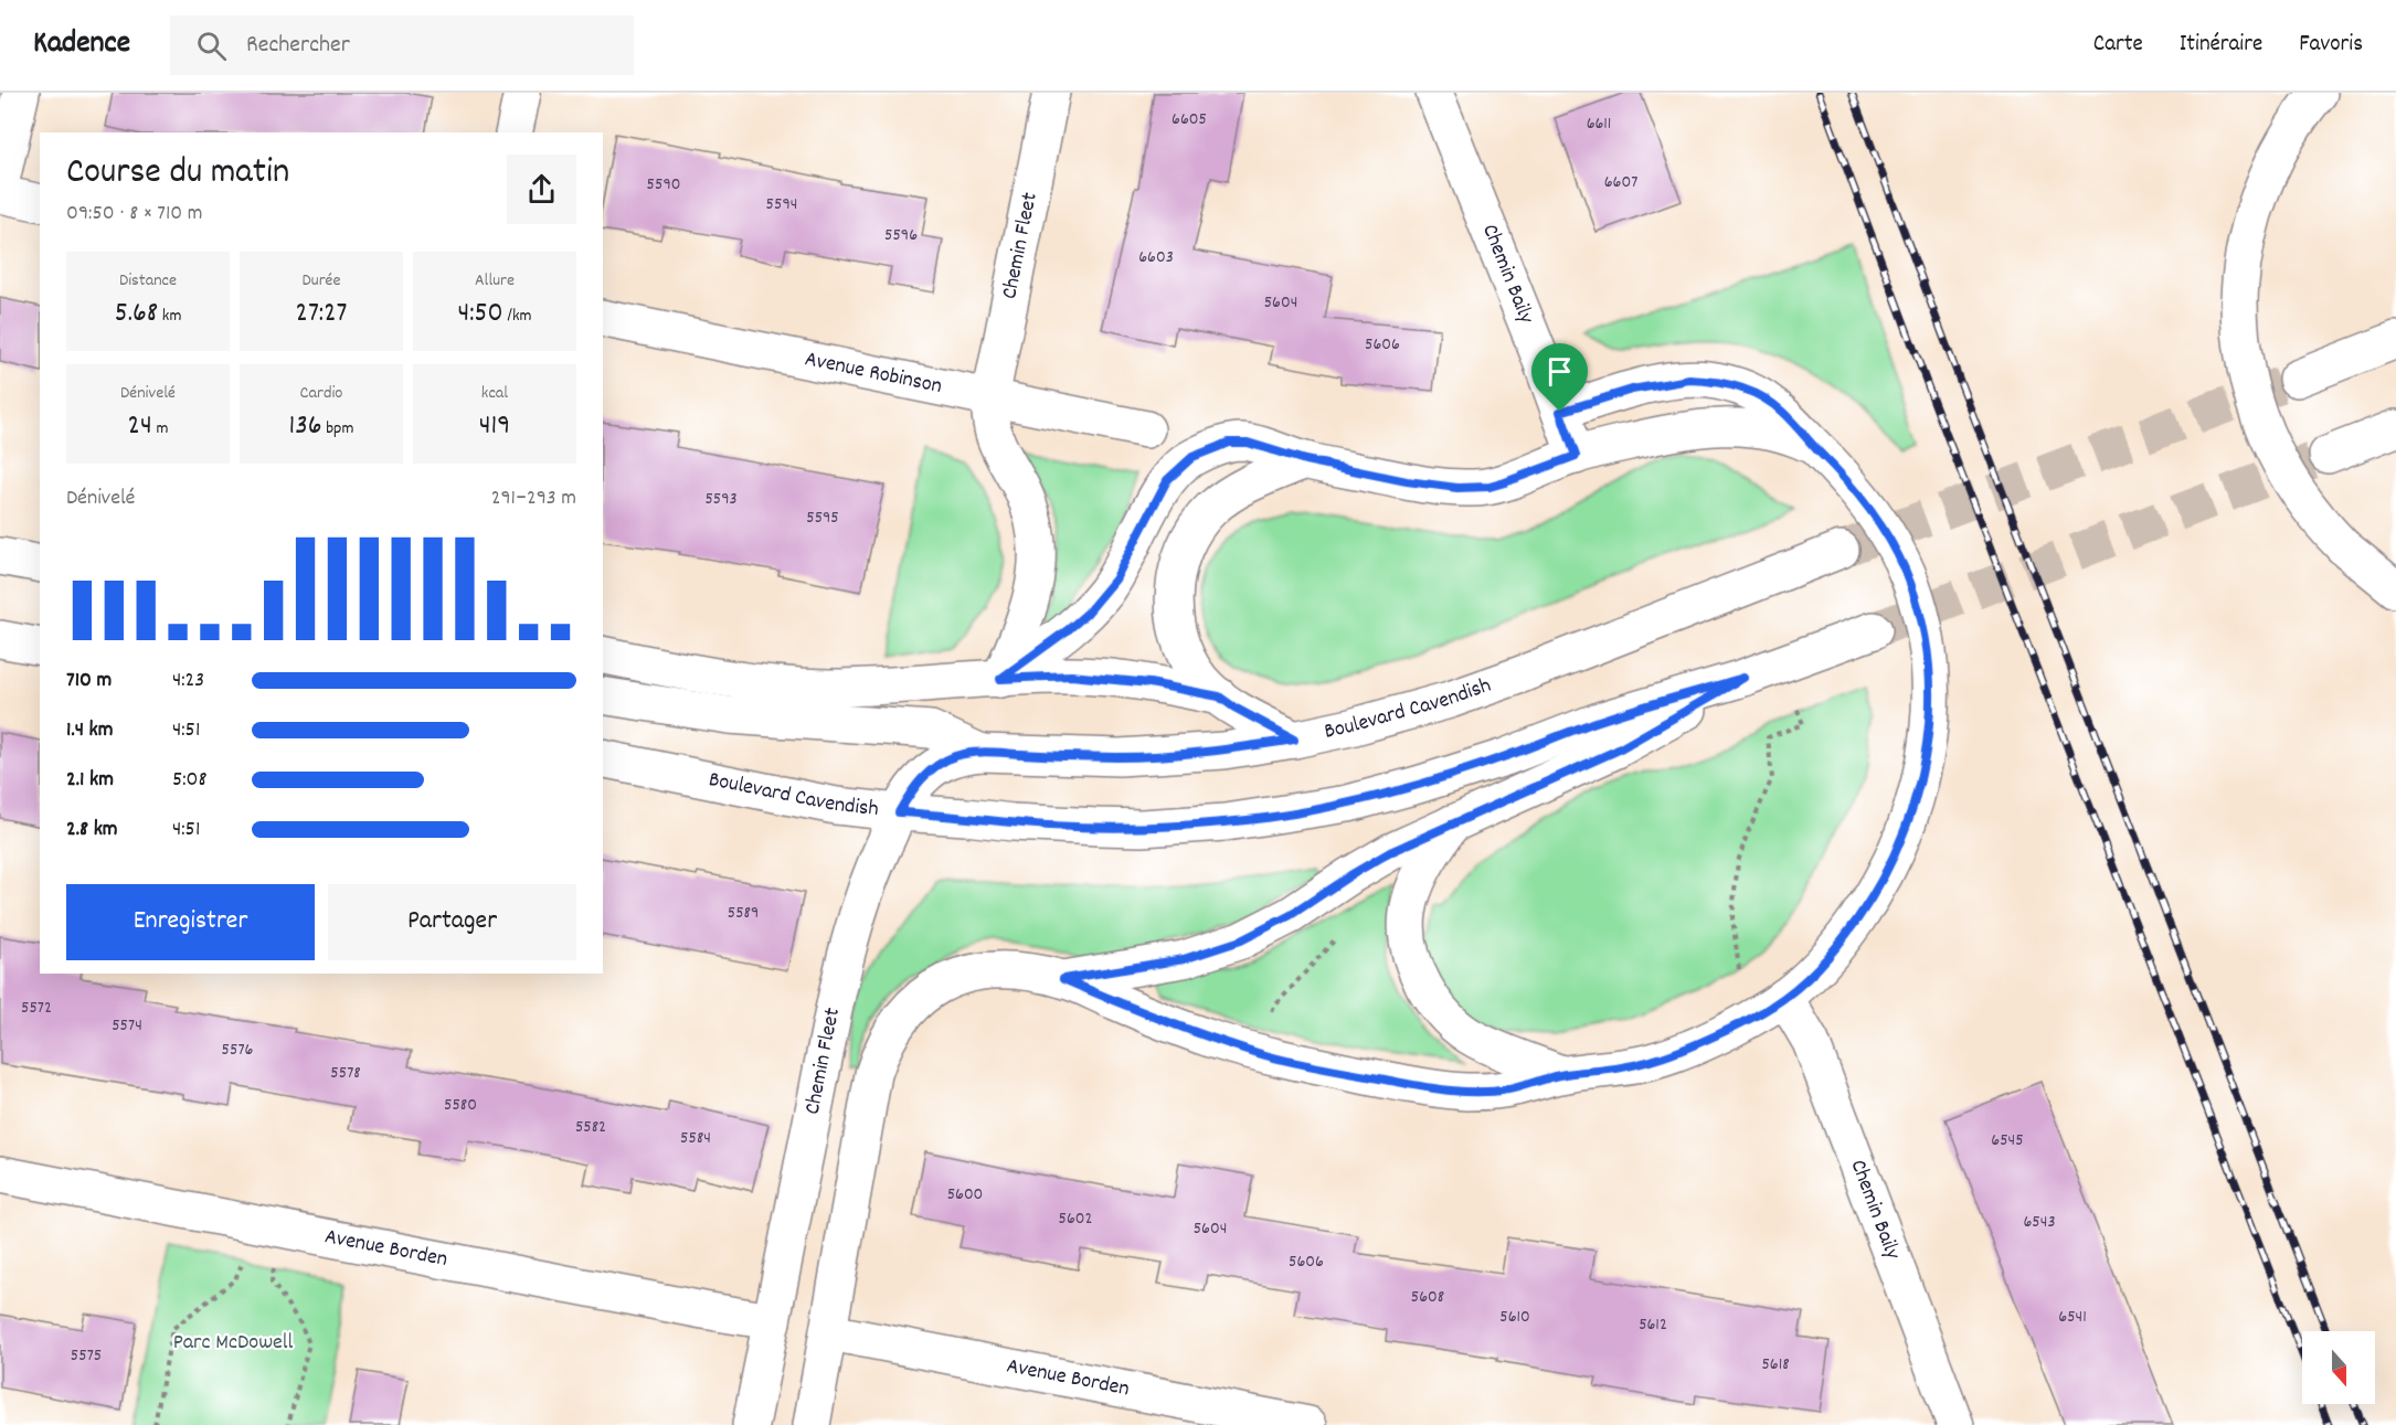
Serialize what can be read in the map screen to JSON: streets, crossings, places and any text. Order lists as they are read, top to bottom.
{
  "streets": {
    "main road": [
      "Chemin Fleet",
      "Chemin Baily",
      "Avenue Robinson",
      "Boulevard Cavendish",
      "Avenue Borden"
    ]
  },
  "crossings": [
    ["Chemin Fleet", "Avenue Robinson"],
    ["Chemin Fleet", "Boulevard Cavendish"],
    ["Chemin Fleet", "Avenue Borden"]
  ],
  "parks": ["Parc McDowell"],
  "house_numbers": [
    "6605",
    "6611",
    "6607",
    "5590",
    "5594",
    "5596",
    "6603",
    "5604",
    "5606",
    "5593",
    "5595",
    "5589",
    "5572",
    "5574",
    "5576",
    "5578",
    "5580",
    "5582",
    "5584",
    "6545",
    "5600",
    "5602",
    "6543",
    "5604",
    "5606",
    "5608",
    "5610",
    "6541",
    "5612",
    "5575",
    "5618"
  ],
  "north": "bottom",
  "page": {
    "header": "Kadence",
    "search": "Rechercher",
    "nav": ["Carte", "Itinéraire", "Favoris"],
    "heading": ["Course du matin", "09:50 · 8 × 710 m"],
    "stats": [
      ["Distance", "5.68 km"],
      ["Durée", "27:27"],
      ["Allure", "4:50 /km"],
      ["Dénivelé", "24 m"],
      ["Cardio", "136 bpm"],
      ["kcal", "419"]
    ],
    "chart": ["Dénivelé", "291–293 m"],
    "list": [
      {
        "name": "710 m",
        "note": "4:23"
      },
      {
        "name": "1.4 km",
        "note": "4:51"
      },
      {
        "name": "2.1 km",
        "note": "5:08"
      },
      {
        "name": "2.8 km",
        "note": "4:51"
      }
    ],
    "buttons": ["Enregistrer", "Partager"]
  }
}
